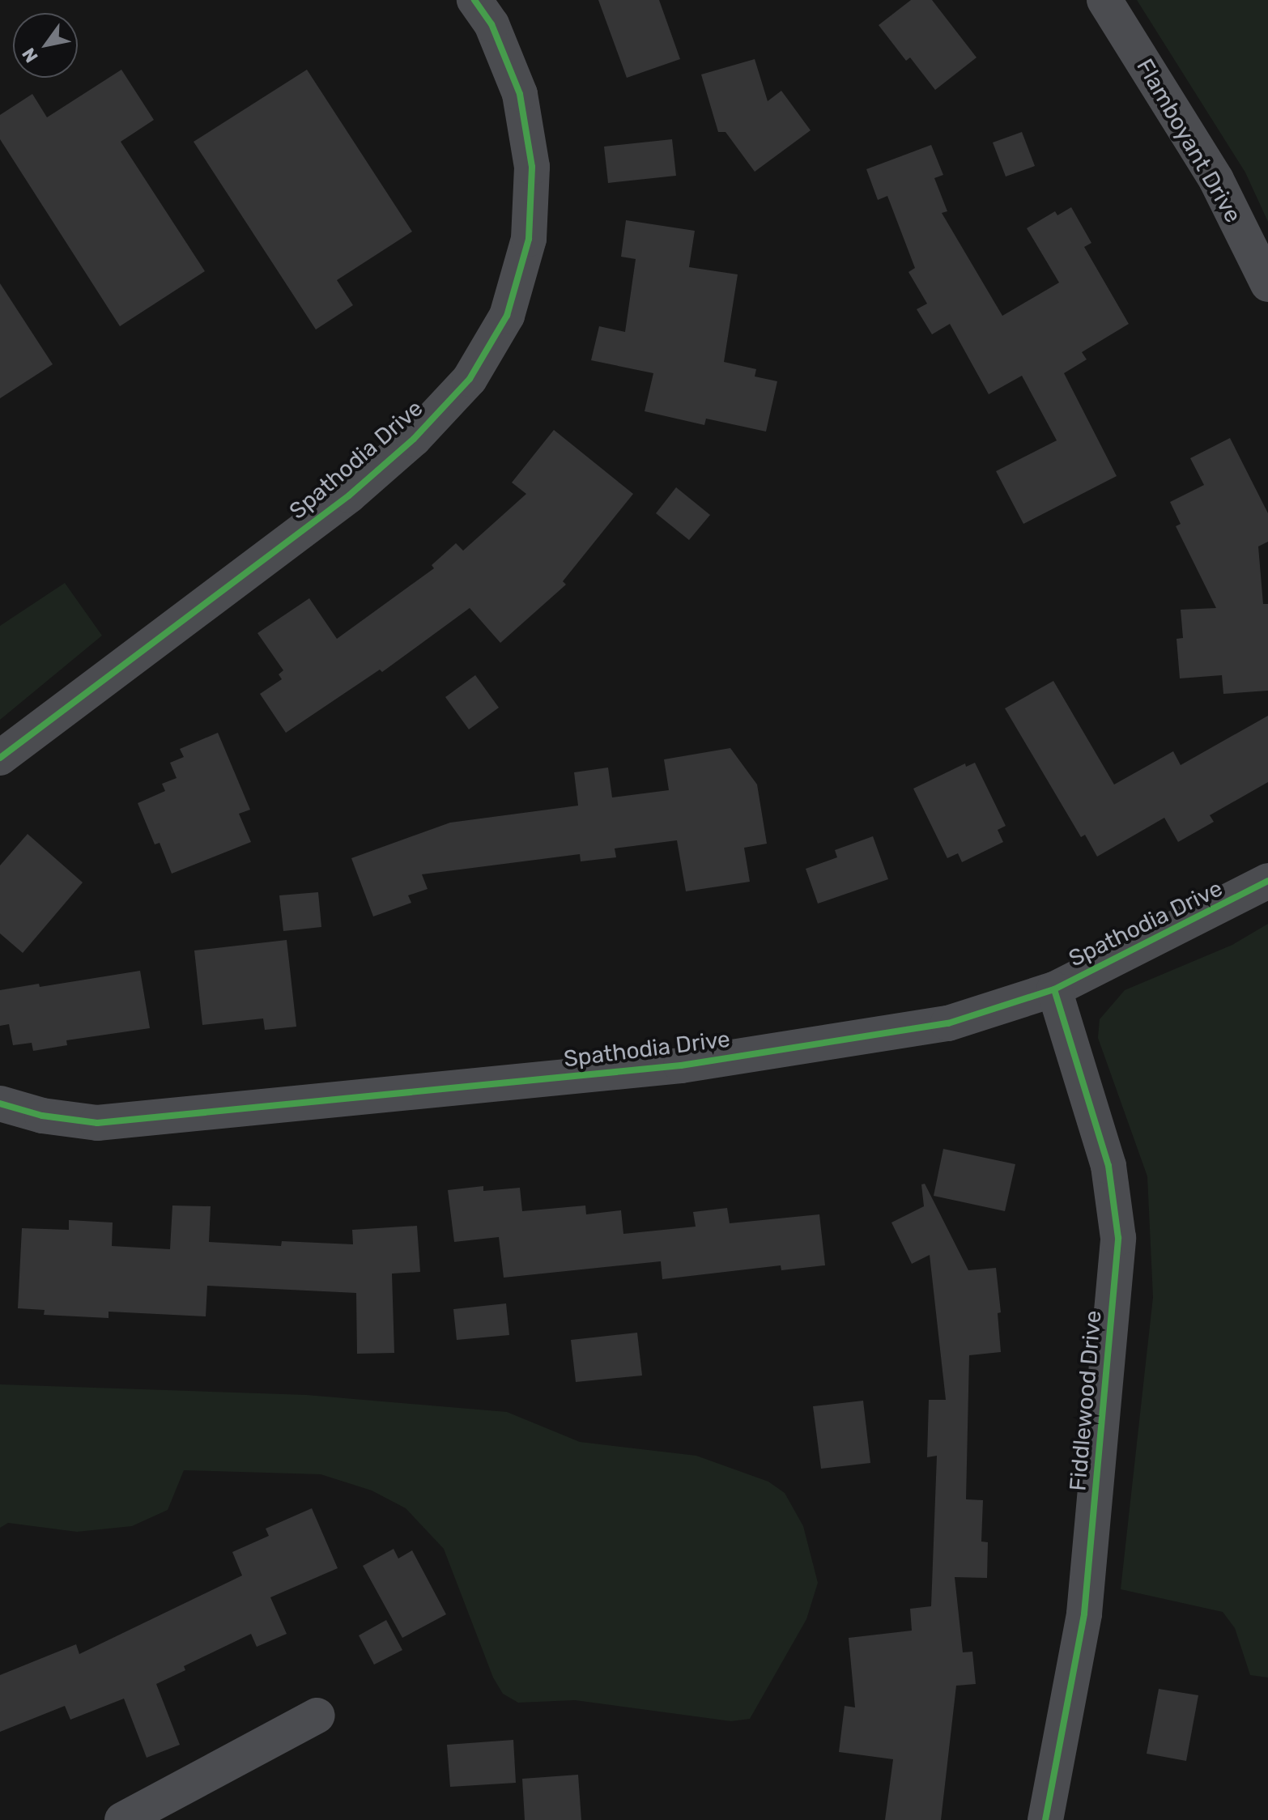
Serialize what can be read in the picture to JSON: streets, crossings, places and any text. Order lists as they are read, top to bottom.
{
  "streets": {
    "street": ["Flamboyant Drive", "Spathodia Drive", "Fiddlewood Drive"]
  },
  "crossings": [
    ["Spathodia Drive", "Fiddlewood Drive"]
  ],
  "north": "bottom left"
}
